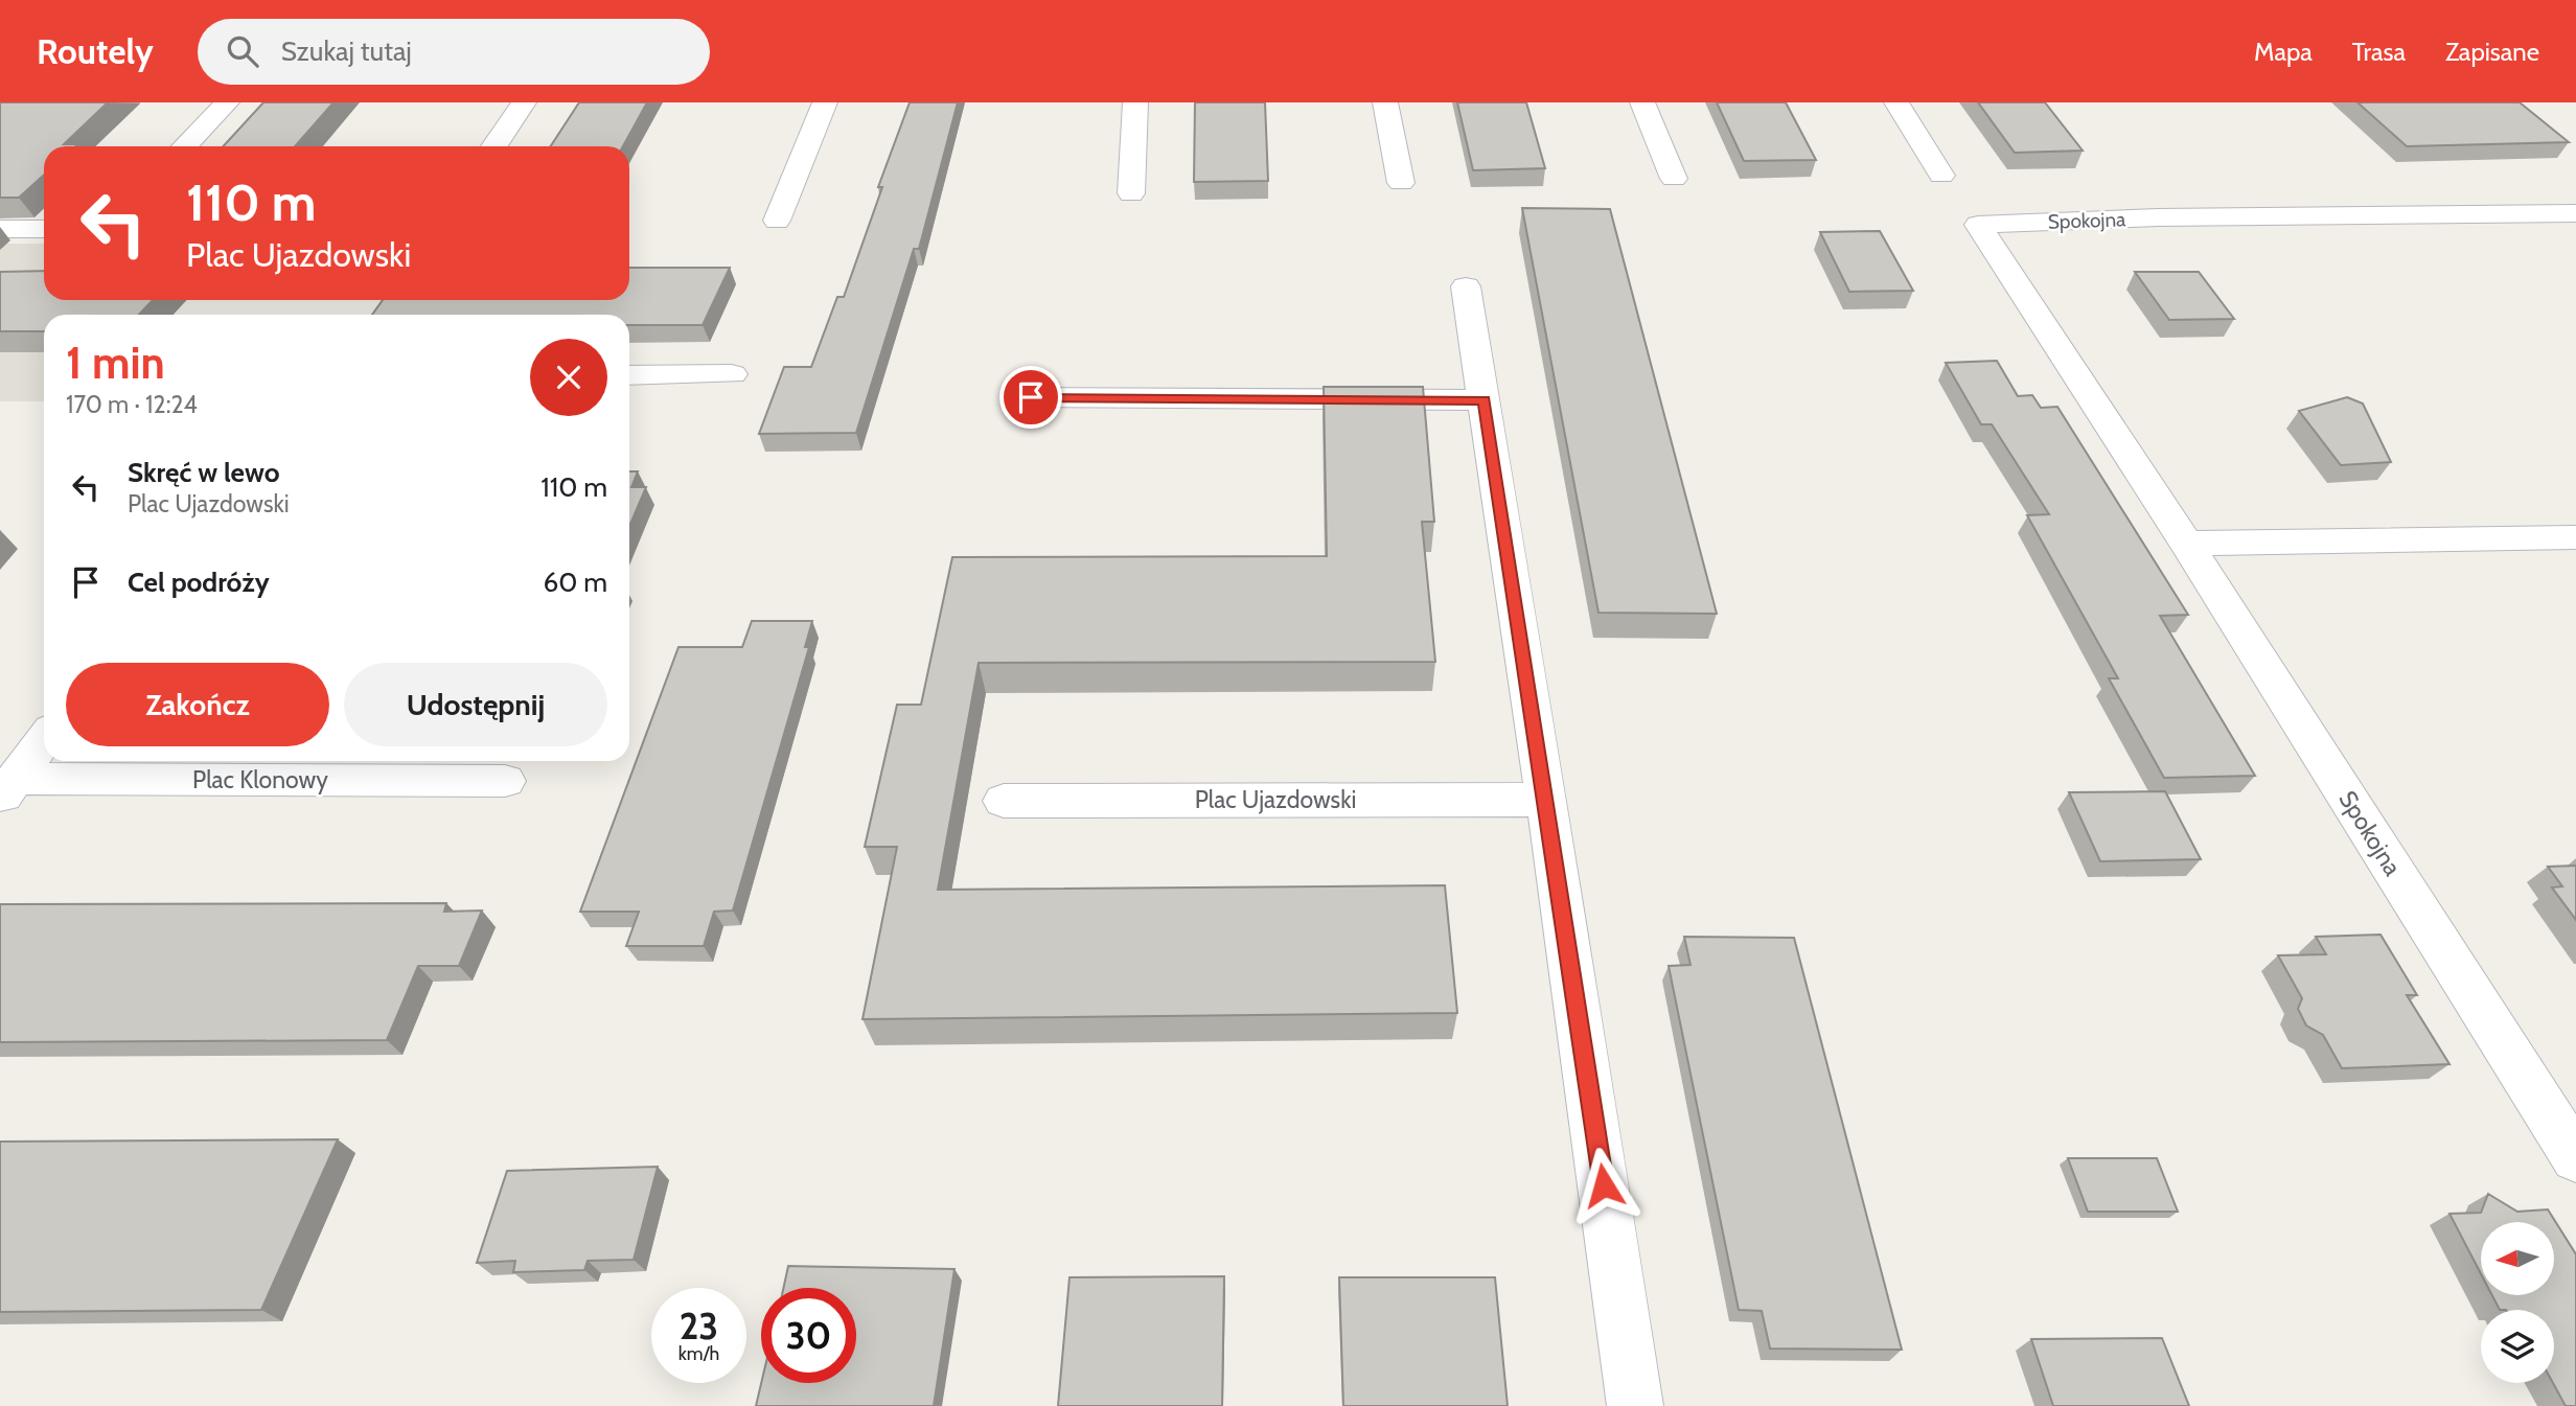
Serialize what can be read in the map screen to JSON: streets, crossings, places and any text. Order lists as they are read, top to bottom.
{
  "streets": {
    "street": ["Spokojna", "Plac Klonowy", "Plac Ujazdowski"]
  },
  "north": "left",
  "page": {
    "header": "Routely",
    "search": "Szukaj tutaj",
    "nav": ["Mapa", "Trasa", "Zapisane"],
    "turn": ["110 m", "Plac Ujazdowski"],
    "heading": ["1 min", "170 m · 12:24"],
    "list": [
      {
        "name": "Skręć w lewo",
        "note": "Plac Ujazdowski",
        "value": "110 m"
      },
      {
        "name": "Cel podróży",
        "value": "60 m"
      }
    ],
    "buttons": ["Zakończ", "Udostępnij"],
    "speed": "23 km/h",
    "limit": "30"
  }
}
